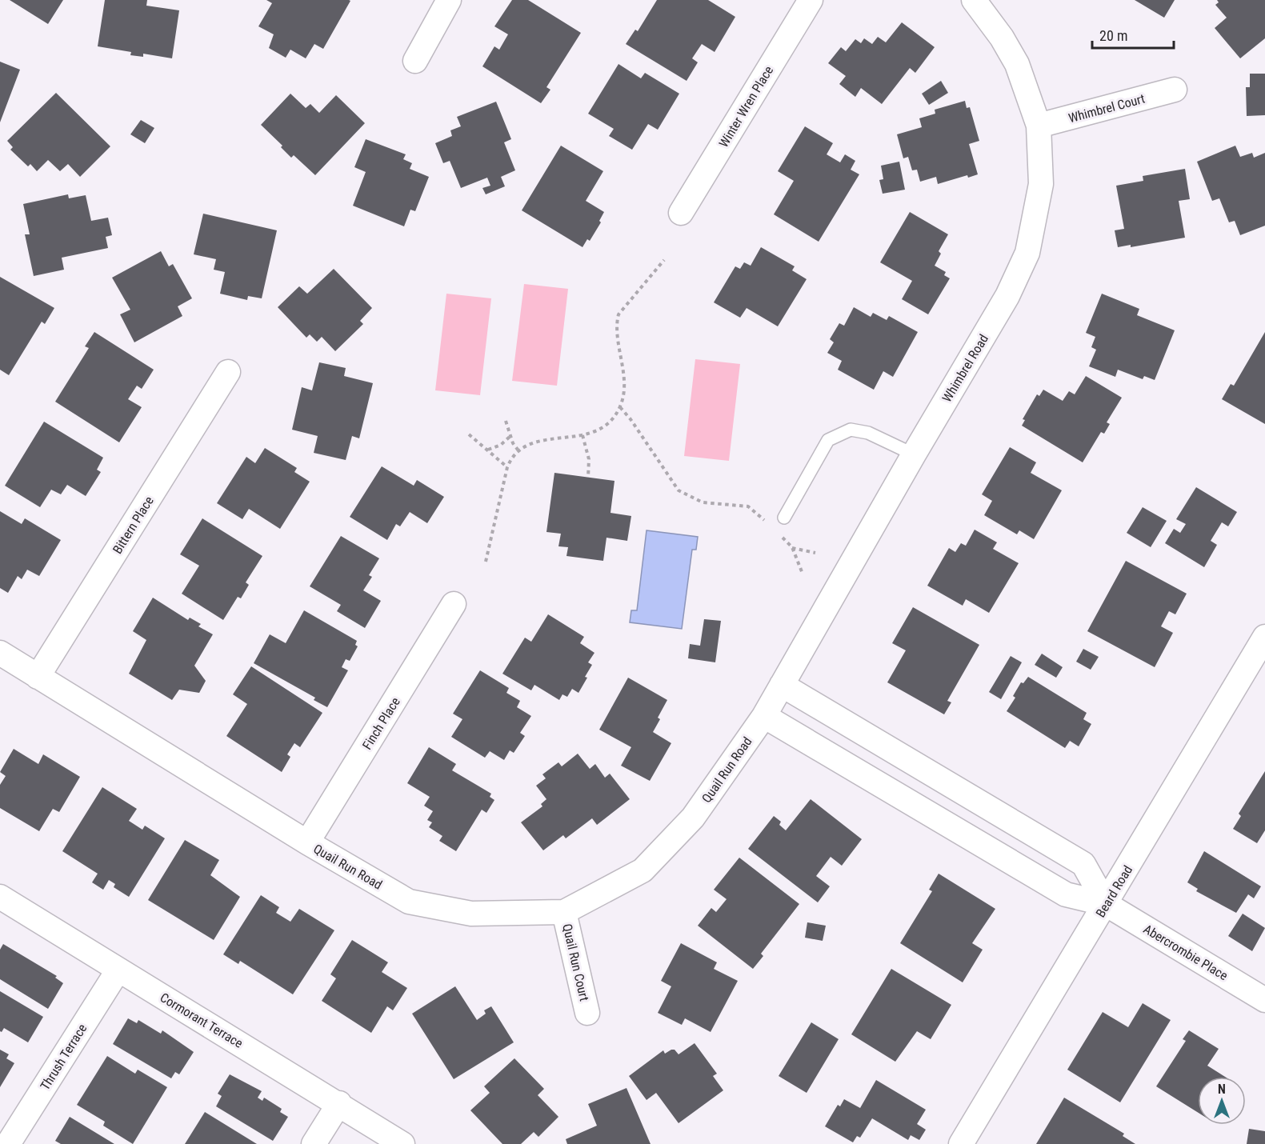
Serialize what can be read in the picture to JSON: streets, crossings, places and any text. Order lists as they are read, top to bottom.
{
  "streets": {
    "street": [
      "Winter Wren Place",
      "Whimbrel Court",
      "Whimbrel Road",
      "Bittern Place",
      "Finch Place",
      "Quail Run Road",
      "Beard Road",
      "Abercrombie Place",
      "Quail Run Court",
      "Cormorant Terrace",
      "Thrush Terrace"
    ]
  },
  "crossings": [
    ["Whimbrel Court", "Whimbrel Road"],
    ["Whimbrel Road", "Quail Run Road"],
    ["Bittern Place", "Quail Run Road"],
    ["Finch Place", "Quail Run Road"],
    ["Quail Run Road", "Quail Run Court"],
    ["Beard Road", "Abercrombie Place"],
    ["Cormorant Terrace", "Thrush Terrace"]
  ],
  "scale_bar": "20 m",
  "north": "top"
}
